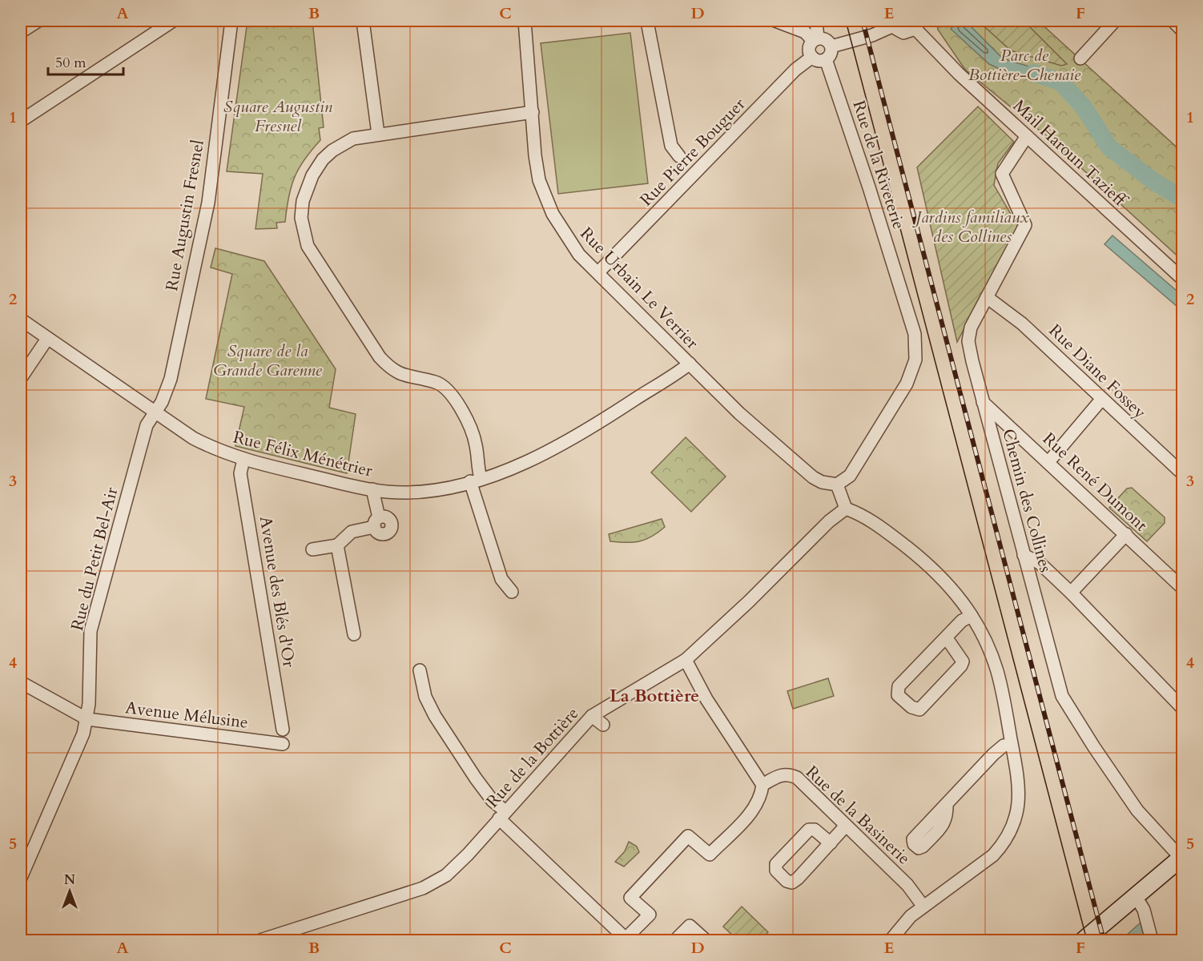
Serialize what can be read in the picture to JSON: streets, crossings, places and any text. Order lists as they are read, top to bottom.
{
  "streets": {
    "street": [
      "Rue Pierre Bouguer",
      "Mail Haroun Tazieff",
      "Rue de la Riveterie",
      "Rue Augustin Fresnel",
      "Rue Urbain Le Verrier",
      "Rue Diane Fossey",
      "Rue Félix Ménétrier",
      "Rue René Dumont",
      "Chemin des Collines",
      "Rue du Petit Bel-Air",
      "Avenue des Blés d'Or",
      "Avenue Mélusine",
      "Rue de la Bottière",
      "Rue de la Basinerie"
    ]
  },
  "crossings": [
    ["Rue Pierre Bouguer", "Rue de la Riveterie"],
    ["Rue Pierre Bouguer", "Rue Urbain Le Verrier"],
    ["Mail Haroun Tazieff", "Chemin des Collines"],
    ["Rue de la Riveterie", "Rue Urbain Le Verrier"],
    ["Rue Augustin Fresnel", "Rue Félix Ménétrier"],
    ["Rue Augustin Fresnel", "Rue du Petit Bel-Air"],
    ["Rue Urbain Le Verrier", "Rue Félix Ménétrier"],
    ["Rue Diane Fossey", "Chemin des Collines"],
    ["Rue Félix Ménétrier", "Rue du Petit Bel-Air"],
    ["Rue Félix Ménétrier", "Avenue des Blés d'Or"],
    ["Rue René Dumont", "Chemin des Collines"],
    ["Rue du Petit Bel-Air", "Avenue Mélusine"]
  ],
  "districts": ["La Bottière"],
  "parks": [
    "Parc de Bottière-Chenaie",
    "Square Augustin Fresnel",
    "Jardins familiaux des Collines",
    "Square de la Grande Garenne"
  ],
  "scale_bar": "50 m",
  "north": "top",
  "grid": {
    "columns": [
      "A",
      "B",
      "C",
      "D",
      "E",
      "F"
    ],
    "rows": [
      "1",
      "2",
      "3",
      "4",
      "5"
    ]
  }
}
